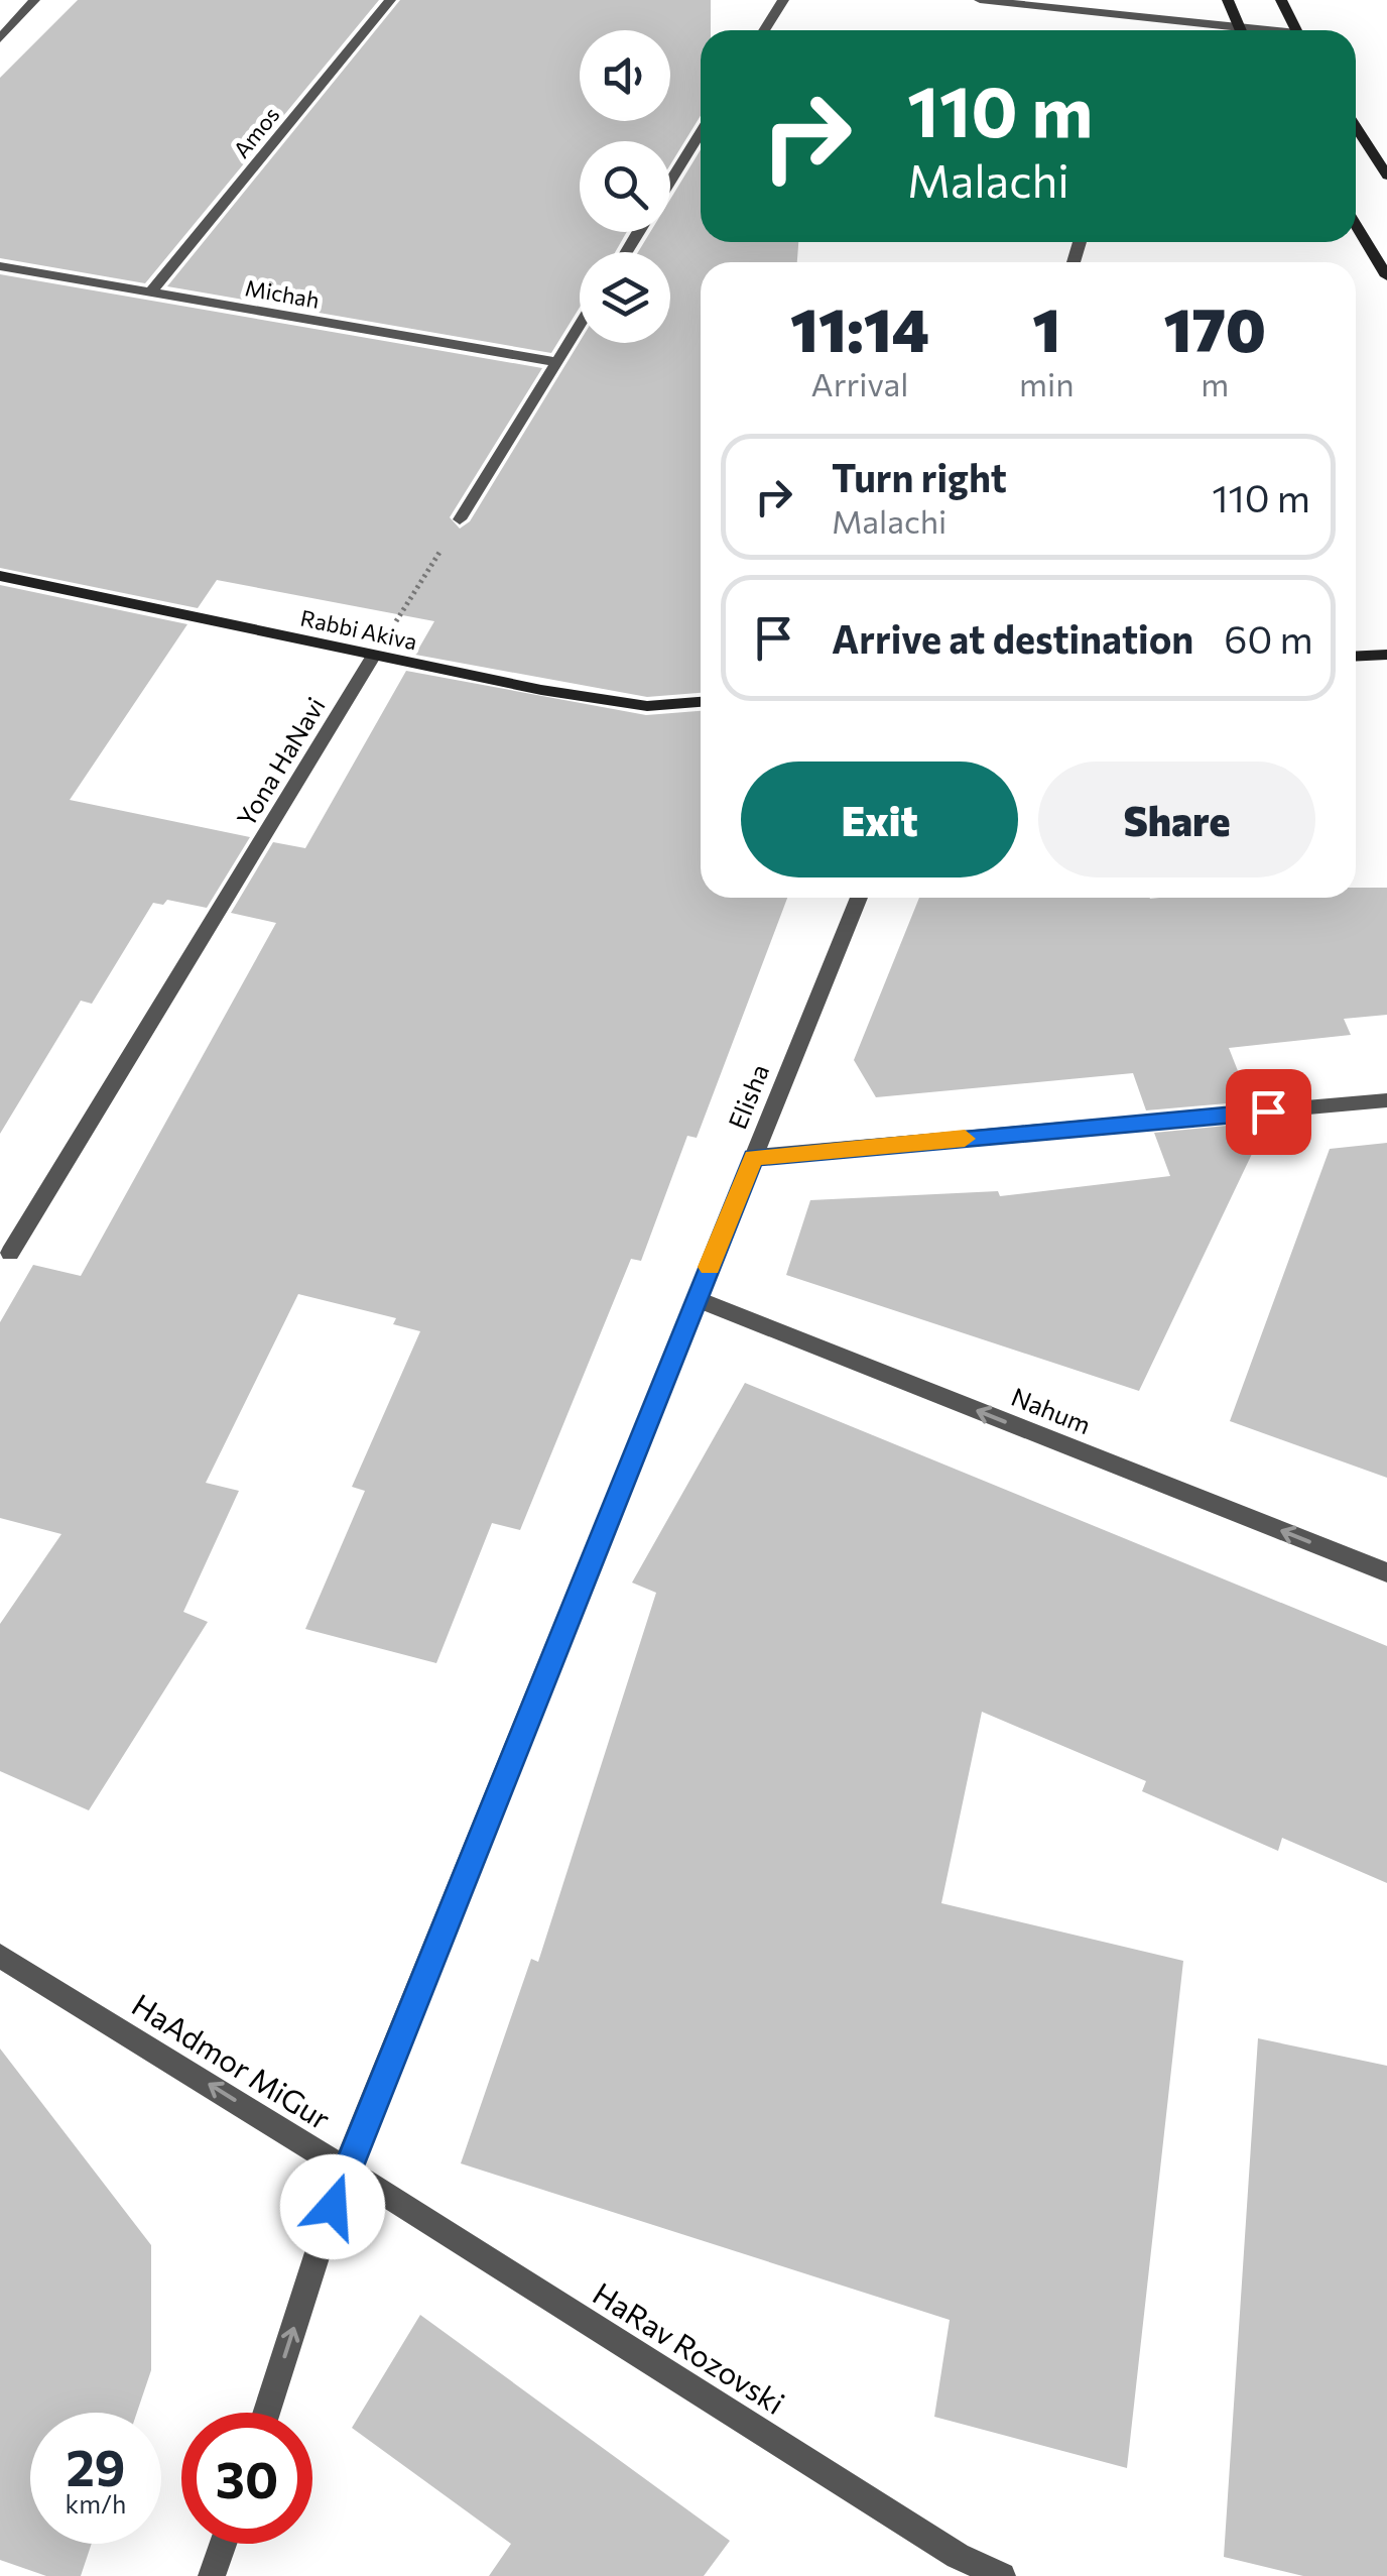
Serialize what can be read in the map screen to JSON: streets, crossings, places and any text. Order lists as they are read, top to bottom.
{
  "streets": {
    "street": [
      "Amos",
      "Michah",
      "Rabbi Akiva",
      "Yona HaNavi",
      "Elisha",
      "Nahum",
      "HaAdmor MiGur",
      "HaRav Rozovski"
    ]
  },
  "crossings": [
    ["Amos", "Michah"],
    ["Rabbi Akiva", "Yona HaNavi"],
    ["Elisha", "Nahum"],
    ["Elisha", "HaAdmor MiGur"],
    ["Elisha", "HaRav Rozovski"],
    ["HaAdmor MiGur", "HaRav Rozovski"]
  ],
  "one_way": ["Nahum", "HaAdmor MiGur"],
  "page": {
    "turn": ["110 m", "Malachi"],
    "eta": [
      "11:14",
      "Arrival",
      "1",
      "min",
      "170",
      "m"
    ],
    "list": [
      {
        "name": "Turn right",
        "note": "Malachi",
        "value": "110 m"
      },
      {
        "name": "Arrive at destination",
        "value": "60 m"
      }
    ],
    "buttons": ["Exit", "Share"],
    "speed": "29 km/h",
    "limit": "30"
  }
}
